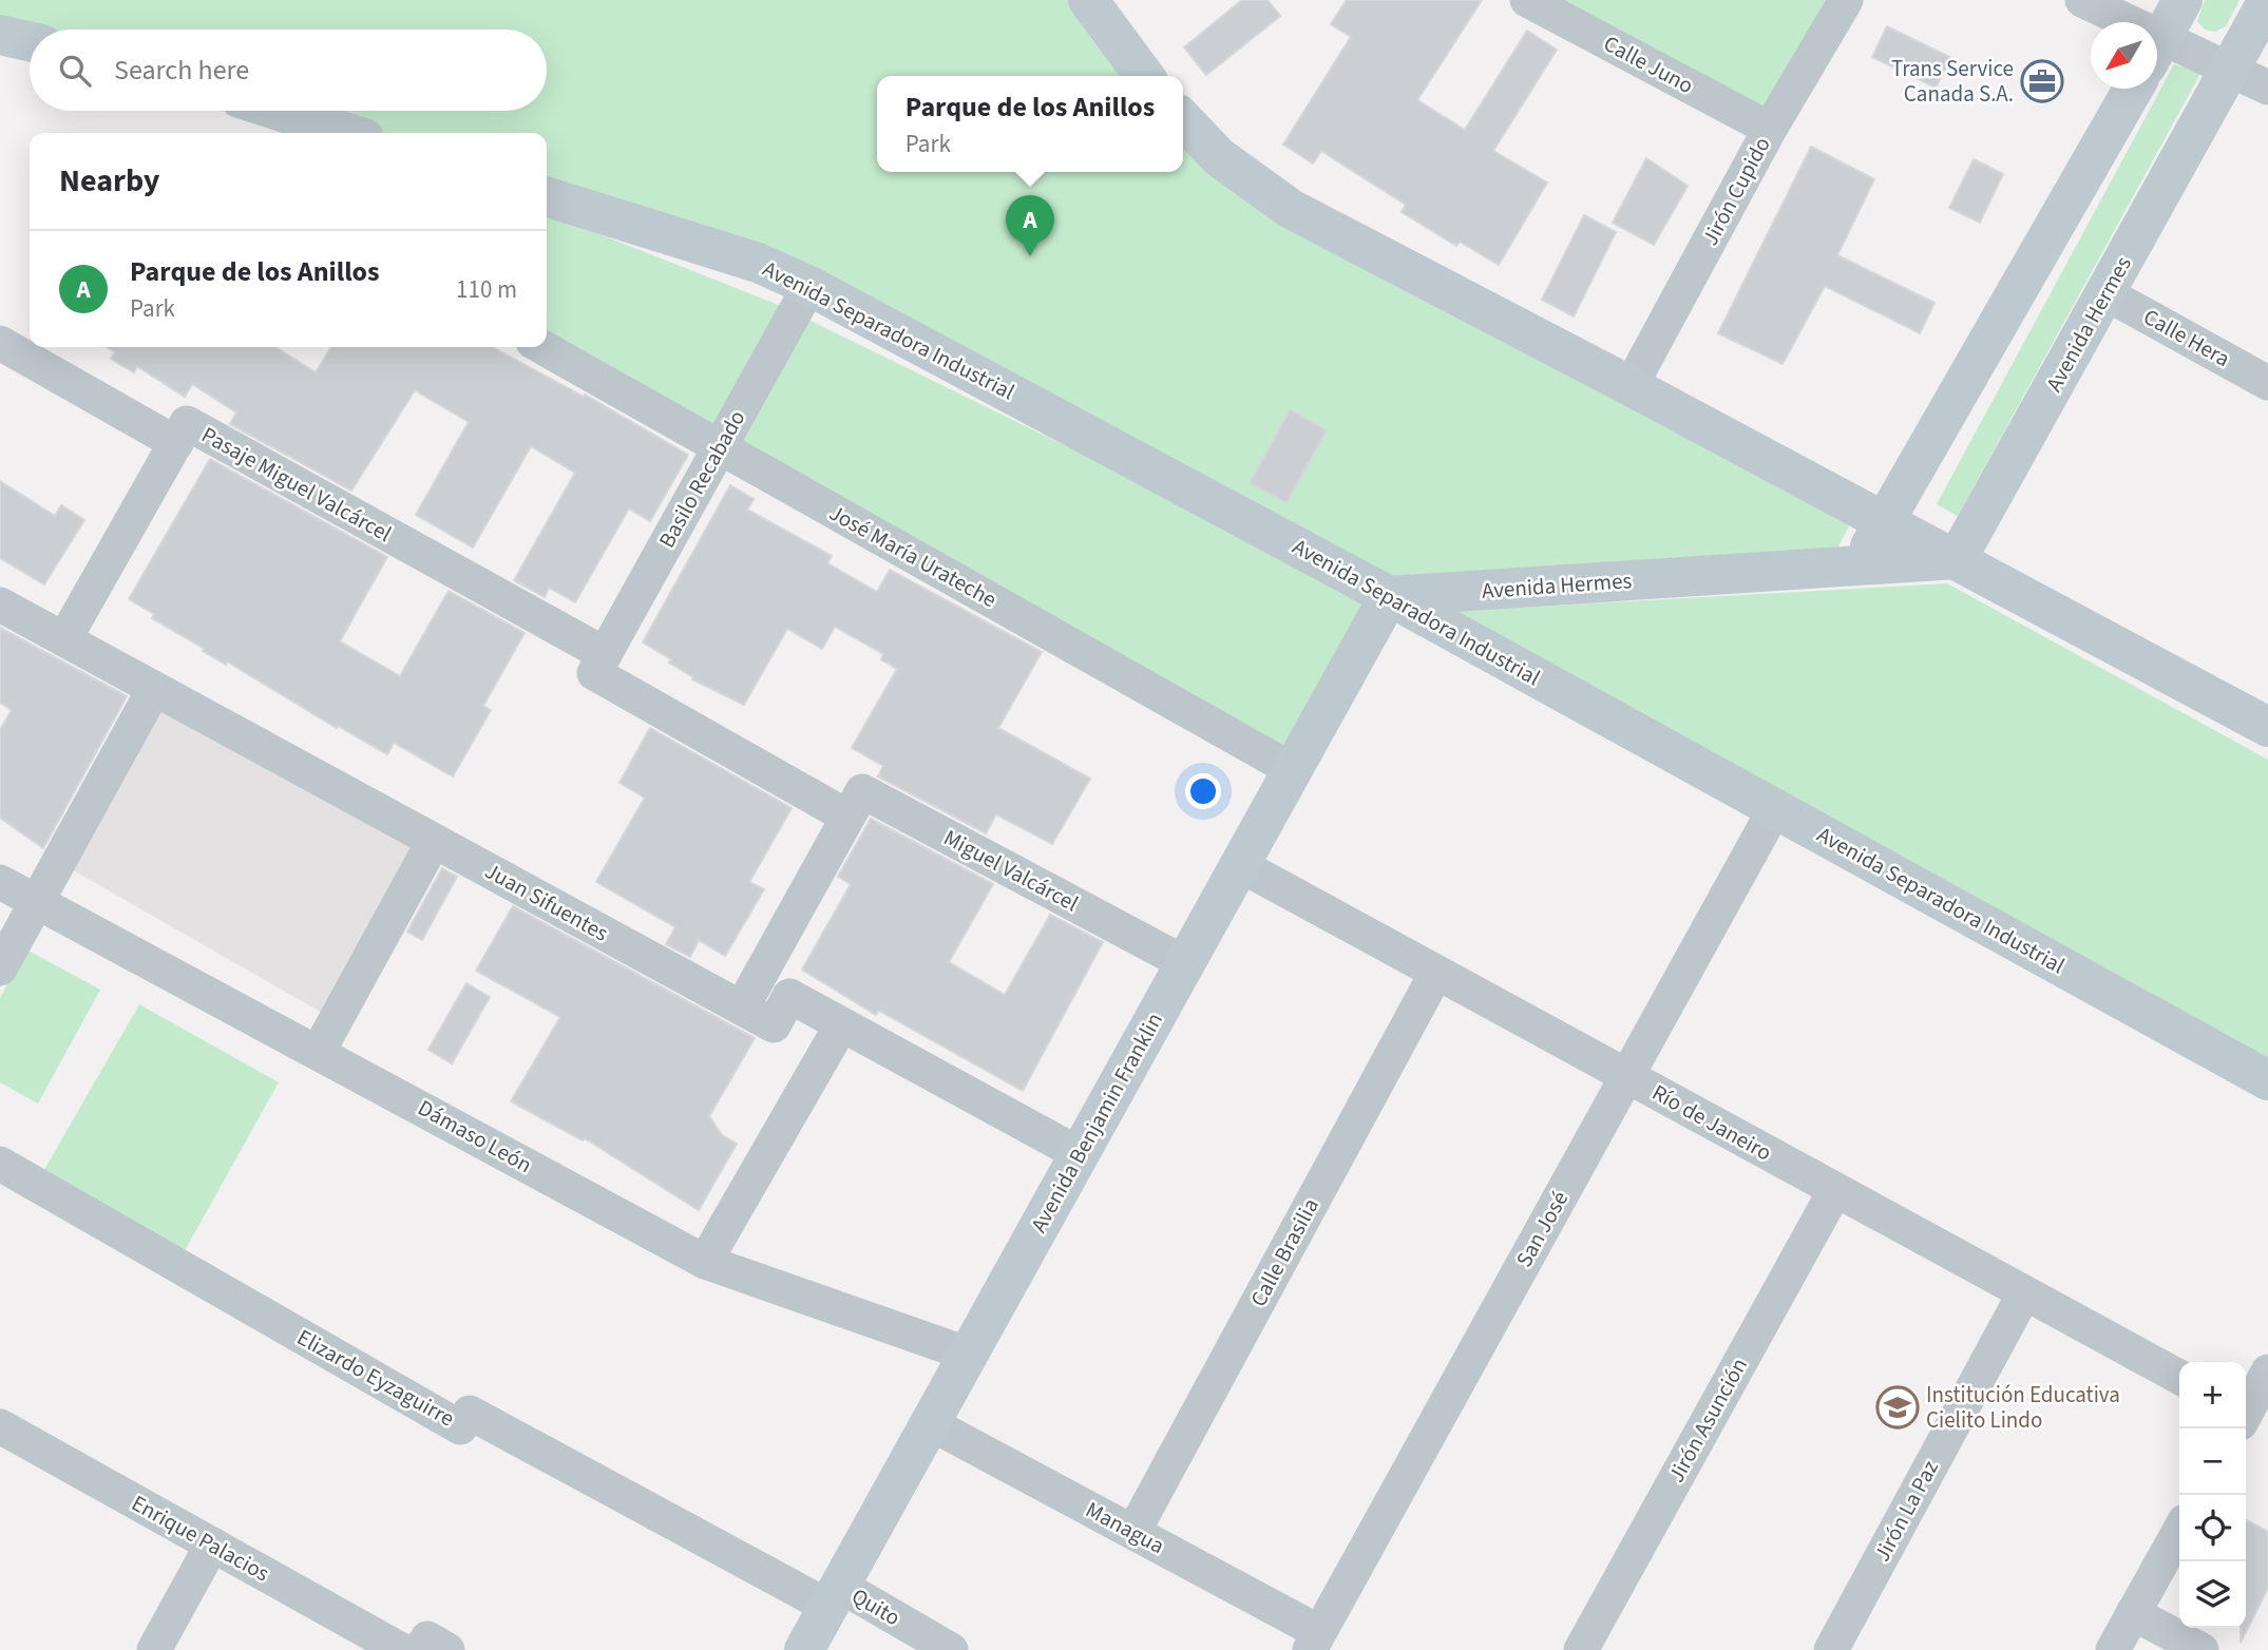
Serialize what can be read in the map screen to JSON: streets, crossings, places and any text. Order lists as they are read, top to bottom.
{
  "streets": {
    "main road": ["Avenida Hermes", "Avenida Separadora Industrial", "Avenida Benjamin Franklin"],
    "street": [
      "Calle Juno",
      "Jirón Cupido",
      "Calle Hera",
      "Basilo Recabado",
      "Pasaje Miguel Valcárcel",
      "José María Urateche",
      "Miguel Valcárcel",
      "Juan Sifuentes",
      "Río de Janeiro",
      "Dámaso León",
      "San José",
      "Calle Brasilia",
      "Elizardo Eyzaguirre",
      "Jirón Asunción",
      "Jirón La Paz",
      "Managua",
      "Enrique Palacios",
      "Quito"
    ]
  },
  "crossings": [
    ["Calle Juno", "Jirón Cupido"],
    ["Avenida Hermes", "Avenida Separadora Industrial"],
    ["Avenida Hermes", "Calle Hera"],
    ["Avenida Hermes", "Avenida Benjamin Franklin"],
    ["Avenida Separadora Industrial", "Basilo Recabado"],
    ["Avenida Separadora Industrial", "Avenida Benjamin Franklin"],
    ["Avenida Separadora Industrial", "San José"],
    ["Basilo Recabado", "Pasaje Miguel Valcárcel"],
    ["Basilo Recabado", "José María Urateche"],
    ["José María Urateche", "Avenida Benjamin Franklin"],
    ["Miguel Valcárcel", "Juan Sifuentes"],
    ["Miguel Valcárcel", "Avenida Benjamin Franklin"],
    ["Juan Sifuentes", "Avenida Benjamin Franklin"],
    ["Avenida Benjamin Franklin", "Río de Janeiro"],
    ["Avenida Benjamin Franklin", "Dámaso León"],
    ["Avenida Benjamin Franklin", "Elizardo Eyzaguirre"],
    ["Avenida Benjamin Franklin", "Managua"],
    ["Avenida Benjamin Franklin", "Quito"],
    ["Río de Janeiro", "San José"],
    ["Río de Janeiro", "Calle Brasilia"],
    ["Río de Janeiro", "Jirón Asunción"],
    ["Río de Janeiro", "Jirón La Paz"],
    ["San José", "Managua"],
    ["Calle Brasilia", "Managua"],
    ["Elizardo Eyzaguirre", "Quito"]
  ],
  "places": {
    "office": ["Trans Service Canada S.A."],
    "school or university": ["Institución Educativa Cielito Lindo"]
  },
  "north": "bottom left",
  "page": {
    "search": "Search here",
    "popup": ["Parque de los Anillos", "Park"],
    "heading": "Nearby",
    "pins": "A",
    "list": [
      {
        "mark": "A",
        "name": "Parque de los Anillos",
        "note": "Park",
        "value": "110 m"
      }
    ],
    "map_buttons": ["+", "−"]
  }
}
